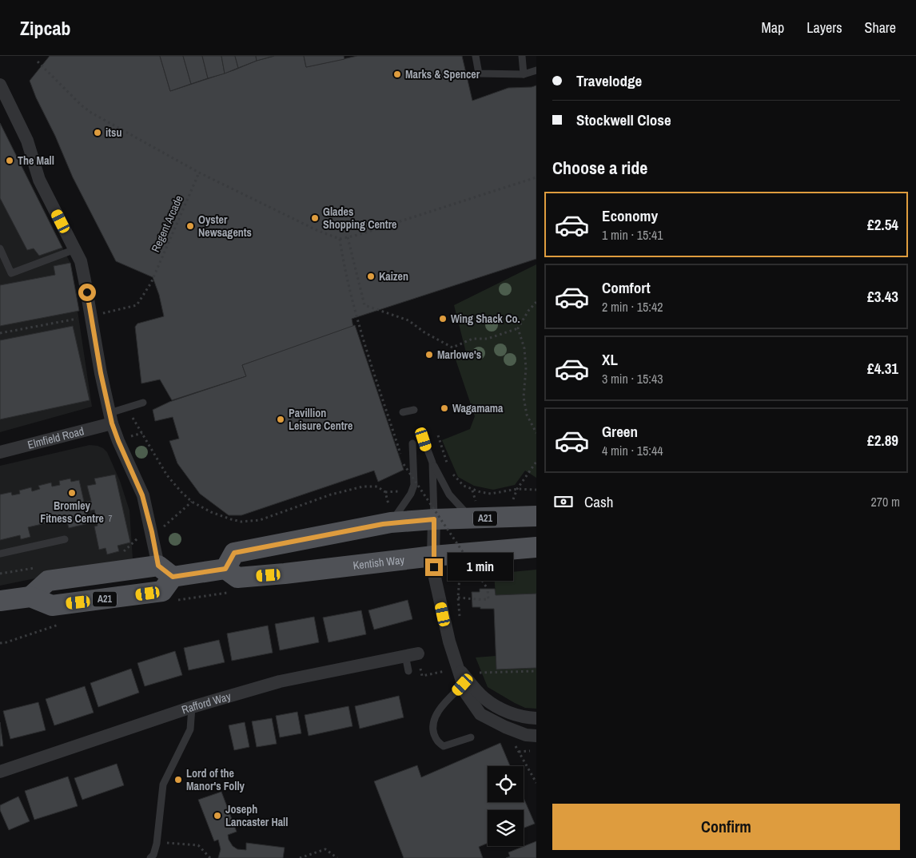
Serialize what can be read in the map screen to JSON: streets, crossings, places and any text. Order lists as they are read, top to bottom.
{
  "streets": {
    "main road": ["A21", "Kentish Way"],
    "street": ["Elmfield Road", "Rafford Way"],
    "path": ["Regent Arcade"]
  },
  "crossings": [
    ["A21", "Kentish Way"]
  ],
  "places": [
    "Marks & Spencer",
    "itsu",
    "The Mall",
    "Glades Shopping Centre",
    "Oyster Newsagents",
    "Kaizen",
    "Wing Shack Co.",
    "Marlowe's",
    "Wagamama",
    "Pavillion Leisure Centre",
    "Bromley Fitness Centre",
    "Lord of the Manor's Folly",
    "Joseph Lancaster Hall"
  ],
  "house_numbers": ["7"],
  "page": {
    "header": "Zipcab",
    "nav": ["Map", "Layers", "Share"],
    "banner": ["Travelodge", "Stockwell Close"],
    "heading": "Choose a ride",
    "list": [
      {
        "name": "Economy",
        "note": "1 min · 15:41",
        "value": "£2.54"
      },
      {
        "name": "Comfort",
        "note": "2 min · 15:42",
        "value": "£3.43"
      },
      {
        "name": "XL",
        "note": "3 min · 15:43",
        "value": "£4.31"
      },
      {
        "name": "Green",
        "note": "4 min · 15:44",
        "value": "£2.89"
      }
    ],
    "pay": ["Cash", "270 m"],
    "bubble": "1 min",
    "buttons": "Confirm"
  }
}
